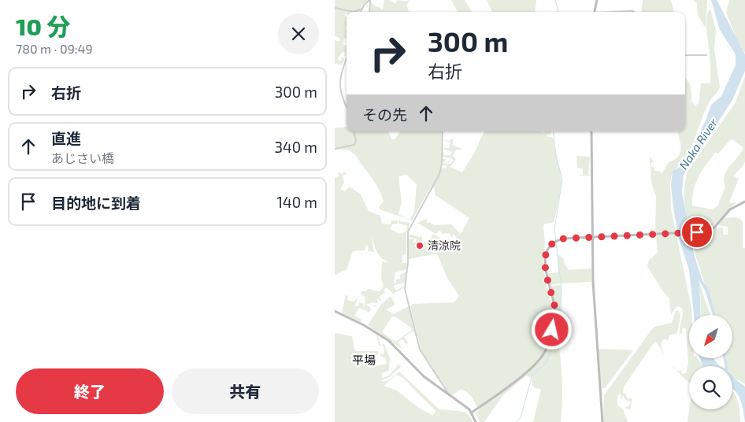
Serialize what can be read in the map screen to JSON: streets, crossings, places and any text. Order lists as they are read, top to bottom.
{
  "districts": ["平場"],
  "water": ["Naka River"],
  "places": ["清涼院"],
  "north": "bottom left",
  "page": {
    "heading": ["10 分", "780 m · 09:49"],
    "turn": ["300 m", "右折"],
    "list": [
      {
        "name": "右折",
        "value": "300 m"
      },
      {
        "name": "直進",
        "note": "あじさい橋",
        "value": "340 m"
      },
      {
        "name": "目的地に到着",
        "value": "140 m"
      }
    ],
    "then": "その先",
    "buttons": ["終了", "共有"]
  }
}
